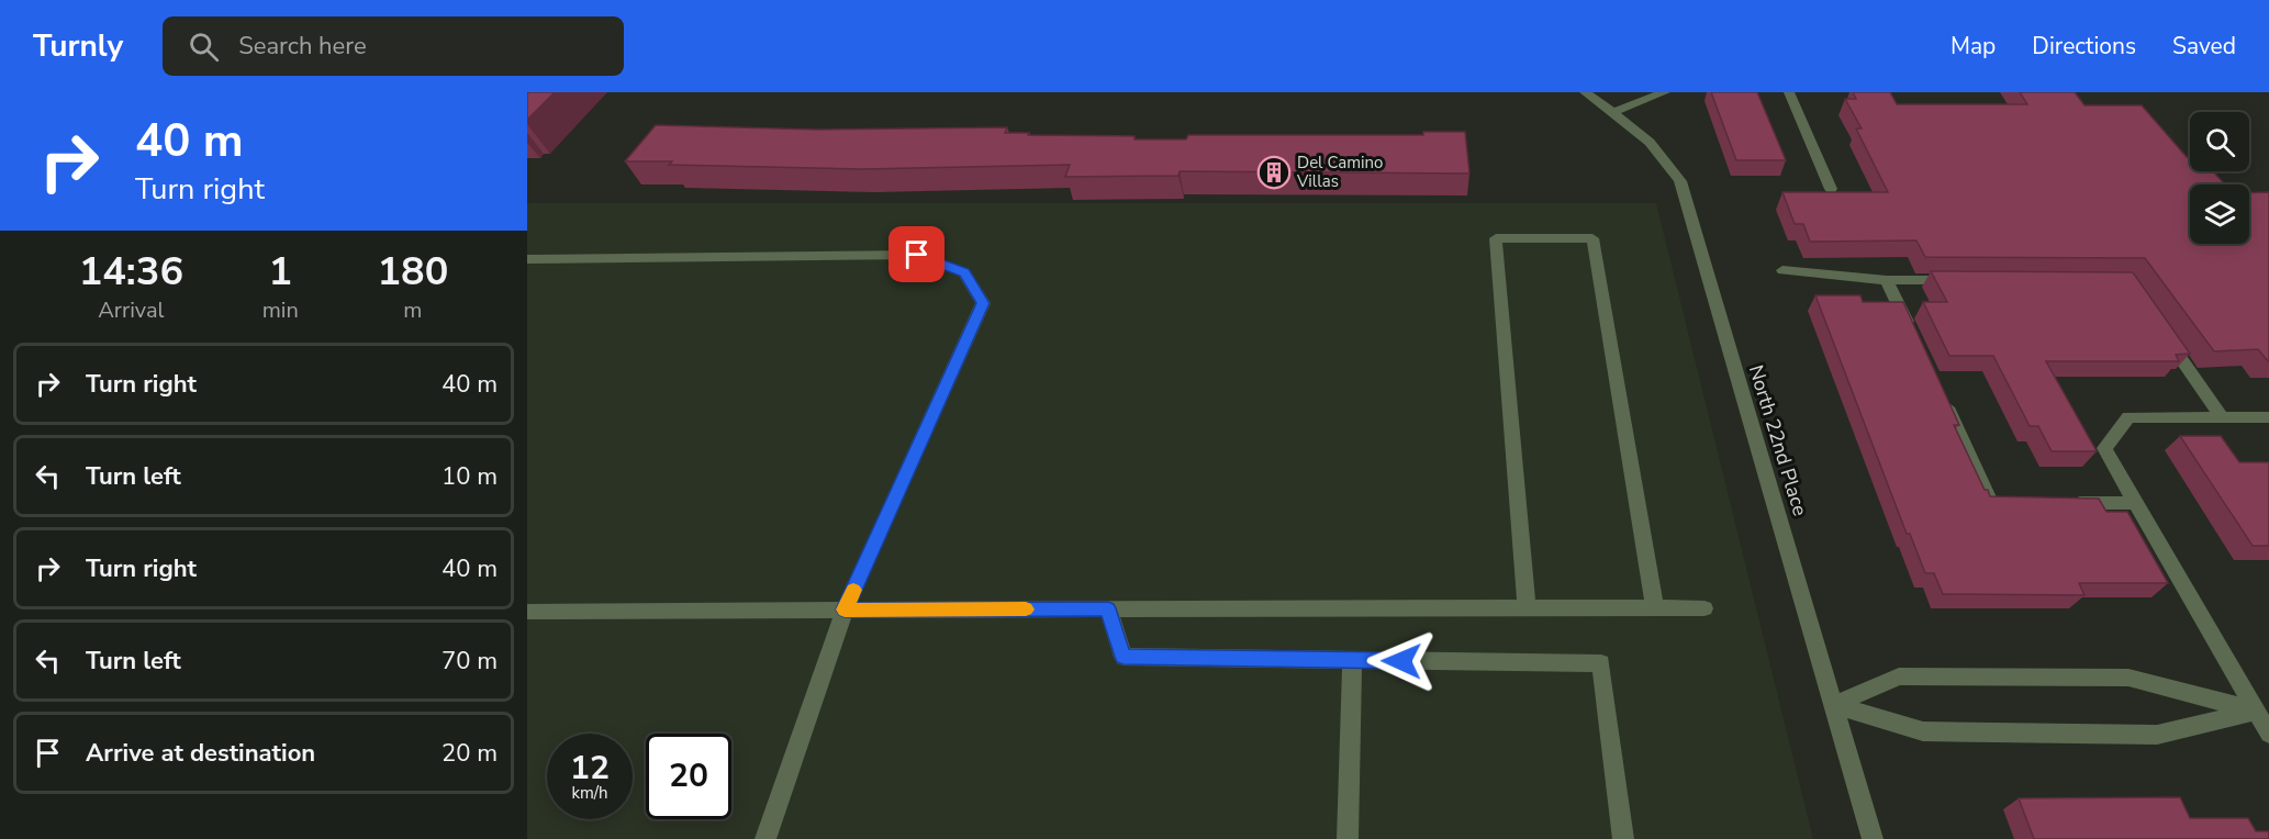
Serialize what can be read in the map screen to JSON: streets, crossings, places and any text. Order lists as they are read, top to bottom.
{
  "streets": {
    "street": ["North 22nd Place"]
  },
  "places": {
    "building": ["Del Camino Villas"]
  },
  "page": {
    "header": "Turnly",
    "search": "Search here",
    "nav": ["Map", "Directions", "Saved"],
    "turn": ["40 m", "Turn right"],
    "eta": [
      "14:36",
      "Arrival",
      "1",
      "min",
      "180",
      "m"
    ],
    "list": [
      {
        "name": "Turn right",
        "value": "40 m"
      },
      {
        "name": "Turn left",
        "value": "10 m"
      },
      {
        "name": "Turn right",
        "value": "40 m"
      },
      {
        "name": "Turn left",
        "value": "70 m"
      },
      {
        "name": "Arrive at destination",
        "value": "20 m"
      }
    ],
    "speed": "12 km/h",
    "limit": "20"
  }
}
